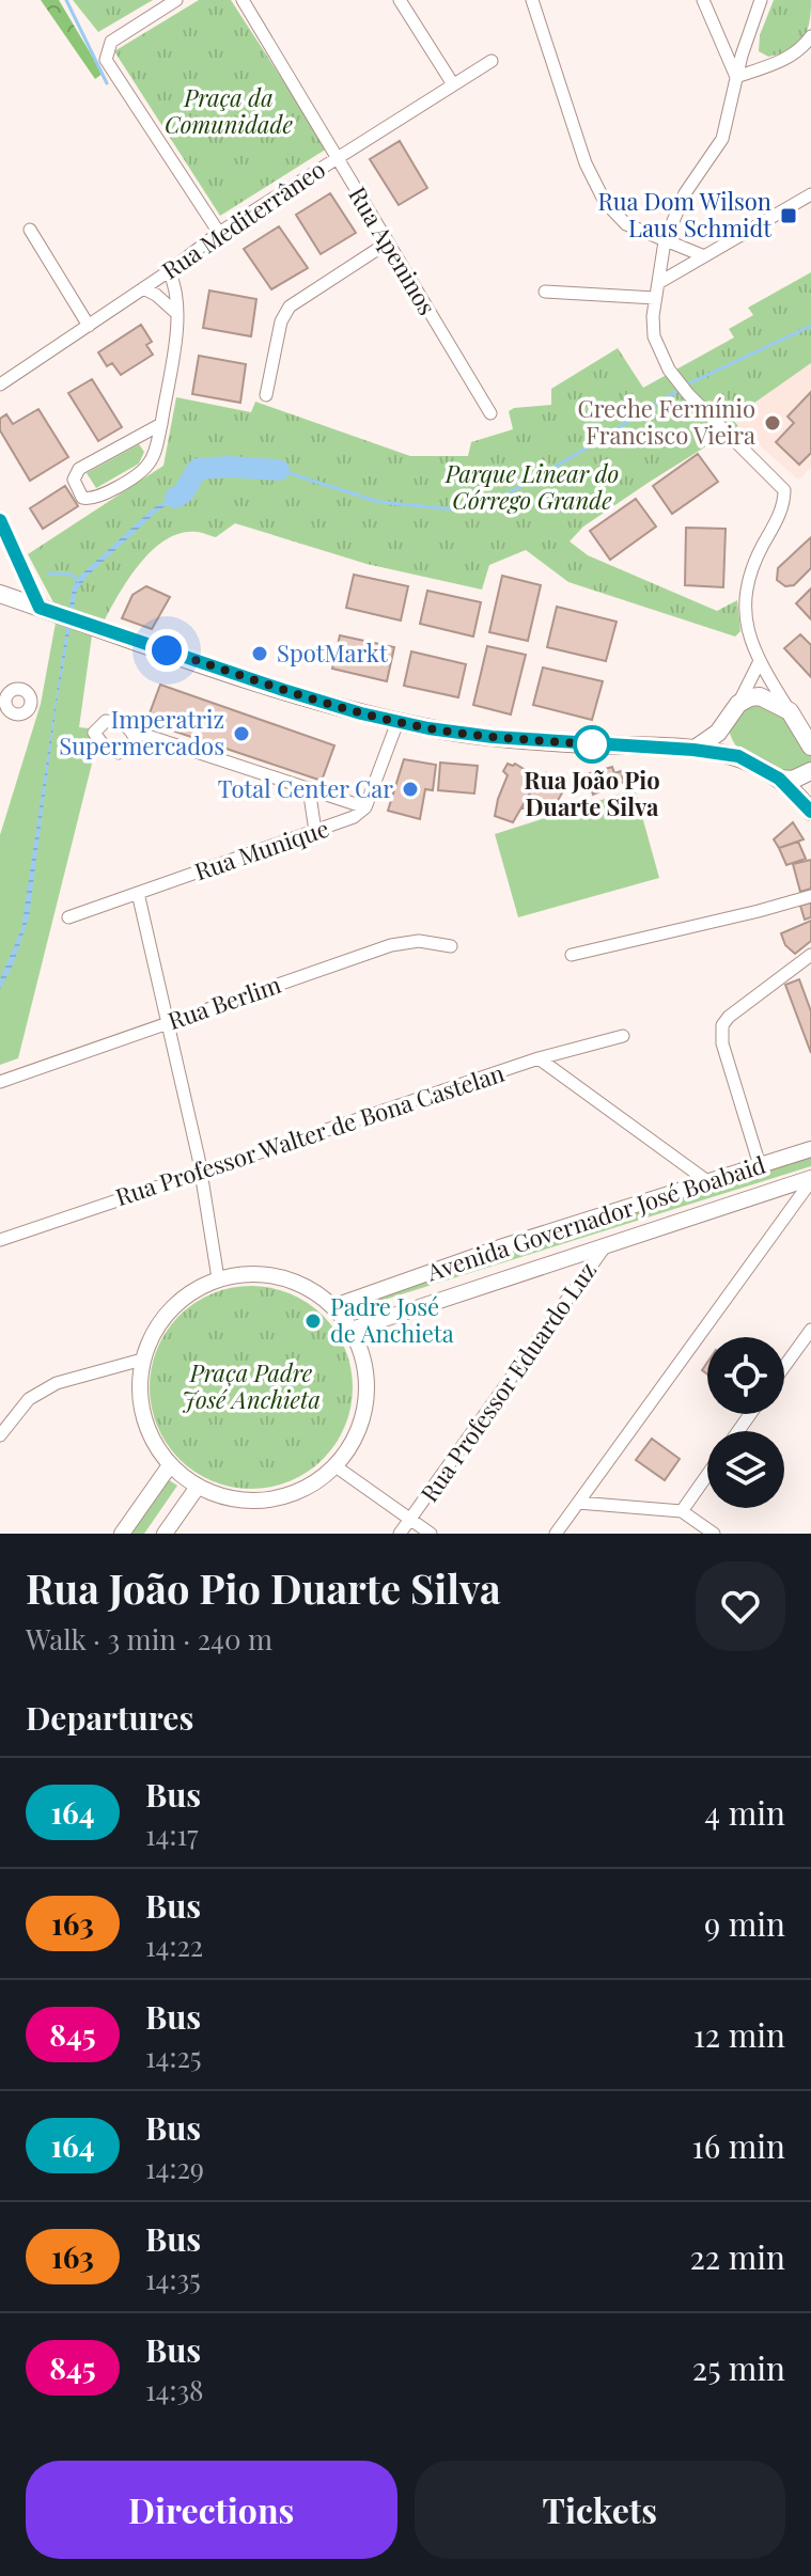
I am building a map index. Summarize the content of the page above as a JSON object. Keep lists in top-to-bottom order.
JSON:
{
  "streets": {
    "street": [
      "Rua Mediterrâneo",
      "Rua Apeninos",
      "Rua Munique",
      "Rua Berlim",
      "Rua Professor Walter de Bona Castelan",
      "Avenida Governador José Boabaid",
      "Rua Professor Eduardo Luz"
    ]
  },
  "crossings": [
    ["Rua Mediterrâneo", "Rua Apeninos"],
    ["Avenida Governador José Boabaid", "Rua Professor Eduardo Luz"]
  ],
  "parks": ["Praça da Comunidade", "Parque Linear do Córrego Grande", "Praça Padre José Anchieta"],
  "places": {
    "transit": ["Rua Dom Wilson Laus Schmidt"],
    "other": [
      "Creche Fermínio Francisco Vieira",
      "SpotMarkt",
      "Imperatriz Supermercados",
      "Rua João Pio Duarte Silva",
      "Total Center Car",
      "Padre José de Anchieta"
    ]
  },
  "lines": ["bus line 164"],
  "page": {
    "heading": [
      ["Rua João Pio Duarte Silva", "Walk · 3 min · 240 m"],
      "Departures"
    ],
    "list": [
      {
        "mark": "164",
        "name": "Bus",
        "note": "14:17",
        "value": "4 min"
      },
      {
        "mark": "163",
        "name": "Bus",
        "note": "14:22",
        "value": "9 min"
      },
      {
        "mark": "845",
        "name": "Bus",
        "note": "14:25",
        "value": "12 min"
      },
      {
        "mark": "164",
        "name": "Bus",
        "note": "14:29",
        "value": "16 min"
      },
      {
        "mark": "163",
        "name": "Bus",
        "note": "14:35",
        "value": "22 min"
      },
      {
        "mark": "845",
        "name": "Bus",
        "note": "14:38",
        "value": "25 min"
      }
    ],
    "buttons": ["Directions", "Tickets"]
  }
}
